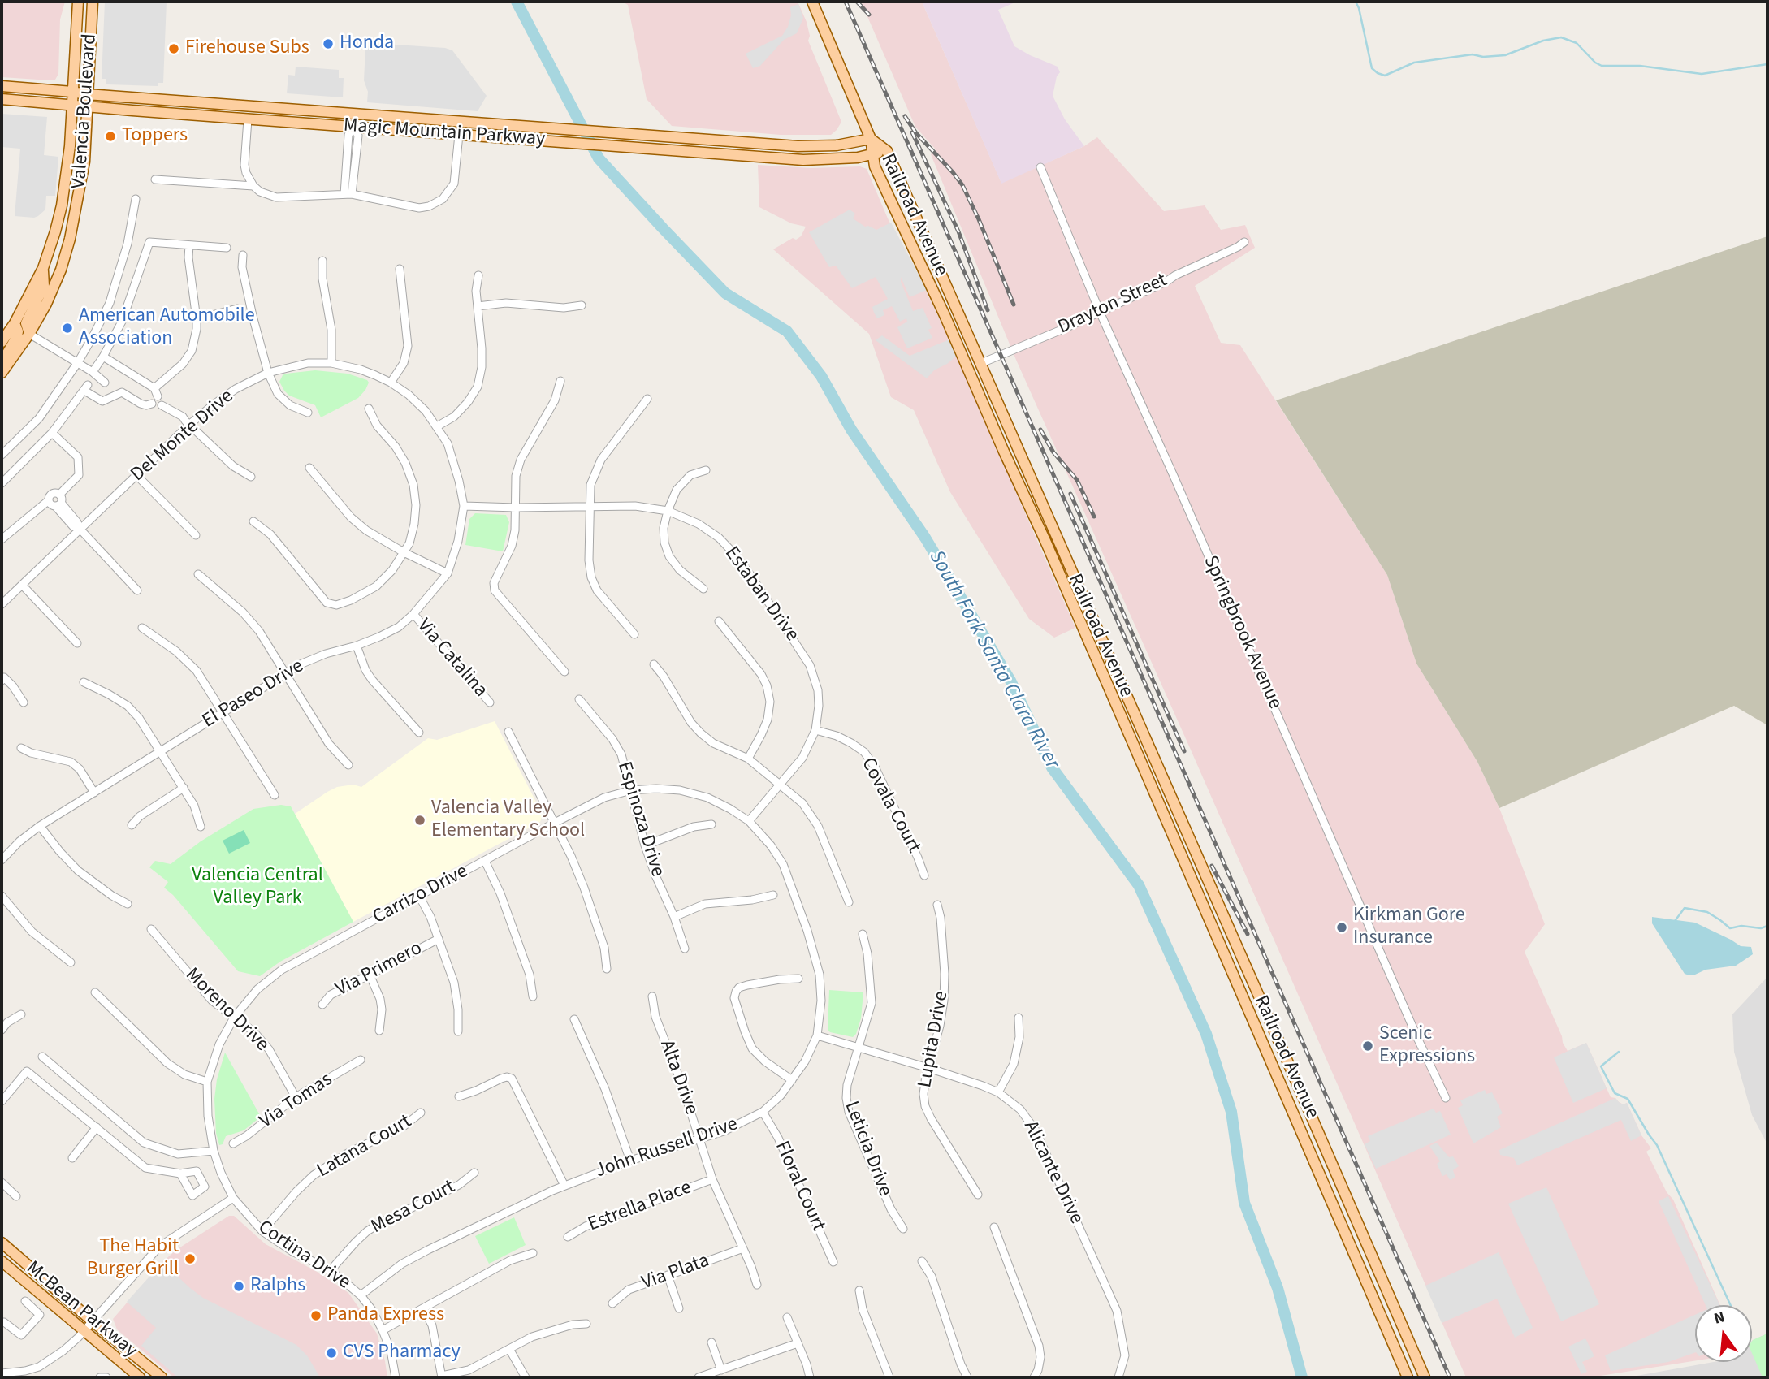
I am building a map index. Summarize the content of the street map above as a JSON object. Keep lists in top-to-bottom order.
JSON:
{
  "streets": {
    "main road": [
      "Valencia Boulevard",
      "Magic Mountain Parkway",
      "Railroad Avenue",
      "McBean Parkway"
    ],
    "street": [
      "Drayton Street",
      "Del Monte Drive",
      "Estaban Drive",
      "Springbrook Avenue",
      "Via Catalina",
      "El Paseo Drive",
      "Covala Court",
      "Espinoza Drive",
      "Carrizo Drive",
      "Via Primero",
      "Moreno Drive",
      "Lupita Drive",
      "Alta Drive",
      "Via Tomas",
      "Latana Court",
      "John Russell Drive",
      "Leticia Drive",
      "Alicante Drive",
      "Floral Court",
      "Estrella Place",
      "Mesa Court",
      "Cortina Drive",
      "Via Plata"
    ]
  },
  "crossings": [
    ["Valencia Boulevard", "Magic Mountain Parkway"],
    ["Magic Mountain Parkway", "Railroad Avenue"],
    ["Railroad Avenue", "Drayton Street"],
    ["Drayton Street", "Springbrook Avenue"],
    ["Del Monte Drive", "Estaban Drive"],
    ["Del Monte Drive", "El Paseo Drive"],
    ["Estaban Drive", "El Paseo Drive"],
    ["Estaban Drive", "Covala Court"],
    ["Estaban Drive", "Carrizo Drive"],
    ["Via Catalina", "El Paseo Drive"],
    ["Espinoza Drive", "Carrizo Drive"],
    ["Carrizo Drive", "Moreno Drive"],
    ["Carrizo Drive", "John Russell Drive"],
    ["Carrizo Drive", "Cortina Drive"],
    ["Moreno Drive", "Via Tomas"],
    ["Lupita Drive", "Alicante Drive"],
    ["Alta Drive", "John Russell Drive"],
    ["Alta Drive", "Estrella Place"],
    ["Alta Drive", "Via Plata"],
    ["Latana Court", "Cortina Drive"],
    ["John Russell Drive", "Alicante Drive"],
    ["John Russell Drive", "Floral Court"],
    ["John Russell Drive", "Cortina Drive"],
    ["Leticia Drive", "Alicante Drive"],
    ["Mesa Court", "Cortina Drive"]
  ],
  "water": ["South Fork Santa Clara River"],
  "parks": ["Valencia Central Valley Park"],
  "places": [
    "Honda",
    "Firehouse Subs",
    "Toppers",
    "American Automobile Association",
    "Valencia Valley Elementary School",
    "Kirkman Gore Insurance",
    "Scenic Expressions",
    "The Habit Burger Grill",
    "Ralphs",
    "Panda Express",
    "CVS Pharmacy"
  ],
  "north": "top"
}
